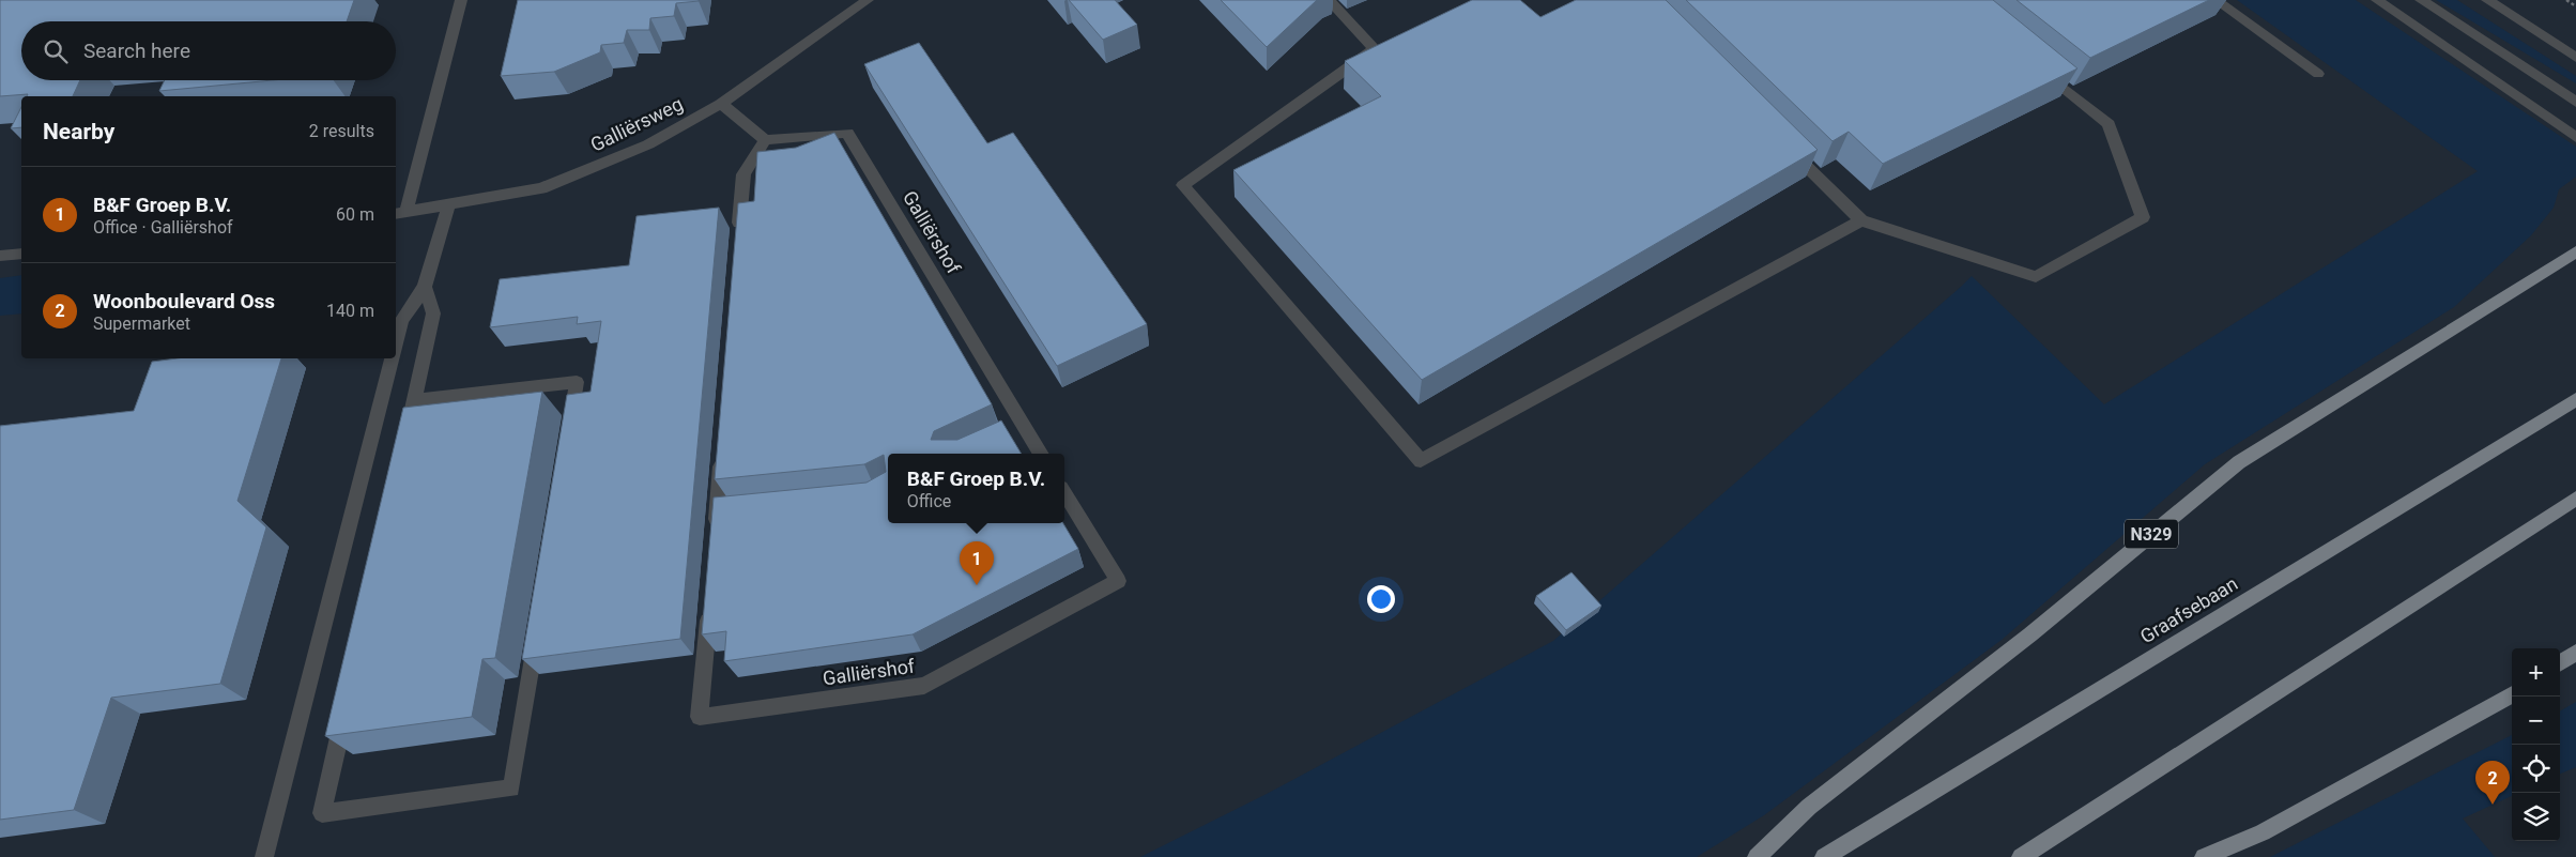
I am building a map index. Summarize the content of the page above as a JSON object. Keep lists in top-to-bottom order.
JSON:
{
  "streets": {
    "main road": ["N329", "Graafsebaan"],
    "street": ["Galliërsweg", "Galliërshof"]
  },
  "page": {
    "search": "Search here",
    "heading": ["Nearby", "2 results"],
    "list": [
      {
        "mark": "1",
        "name": "B&F Groep B.V.",
        "note": "Office · Galliërshof",
        "value": "60 m"
      },
      {
        "mark": "2",
        "name": "Woonboulevard Oss",
        "note": "Supermarket",
        "value": "140 m"
      }
    ],
    "popup": ["B&F Groep B.V.", "Office"],
    "pins": ["1", "2"],
    "map_buttons": ["+", "−"]
  }
}
